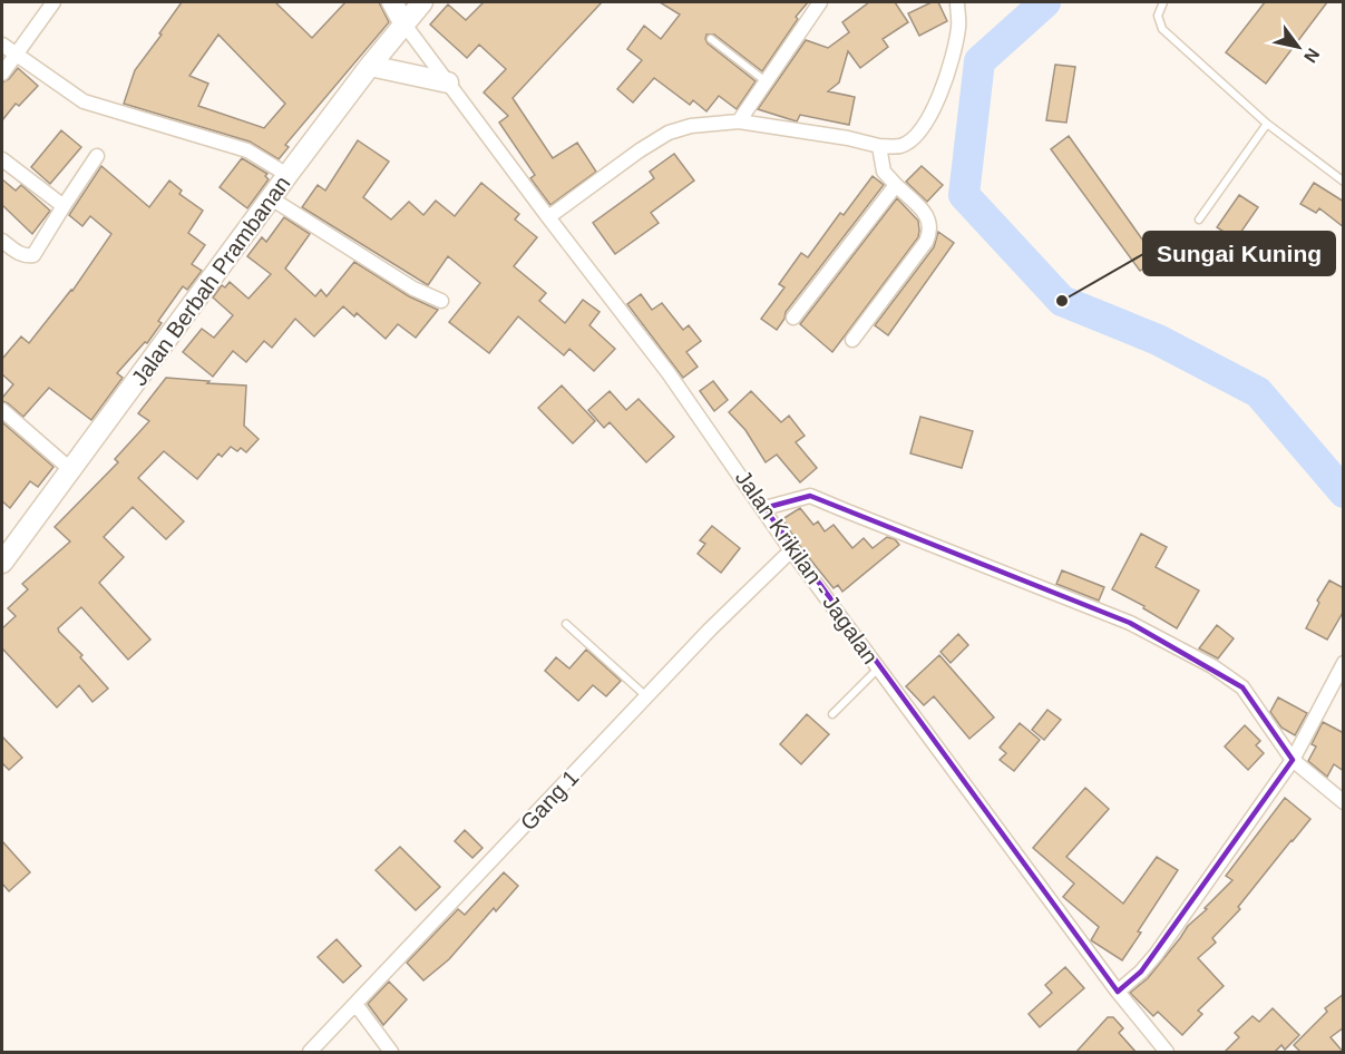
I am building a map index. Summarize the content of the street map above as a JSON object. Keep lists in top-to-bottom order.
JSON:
{
  "streets": {
    "main road": ["Jalan Berbah Prambanan"],
    "street": ["Jalan Krikilan - Jagalan", "Gang 1"]
  },
  "crossings": [
    ["Jalan Berbah Prambanan", "Jalan Krikilan - Jagalan"],
    ["Jalan Krikilan - Jagalan", "Gang 1"]
  ],
  "places": ["Sungai Kuning"],
  "north": "bottom right"
}
